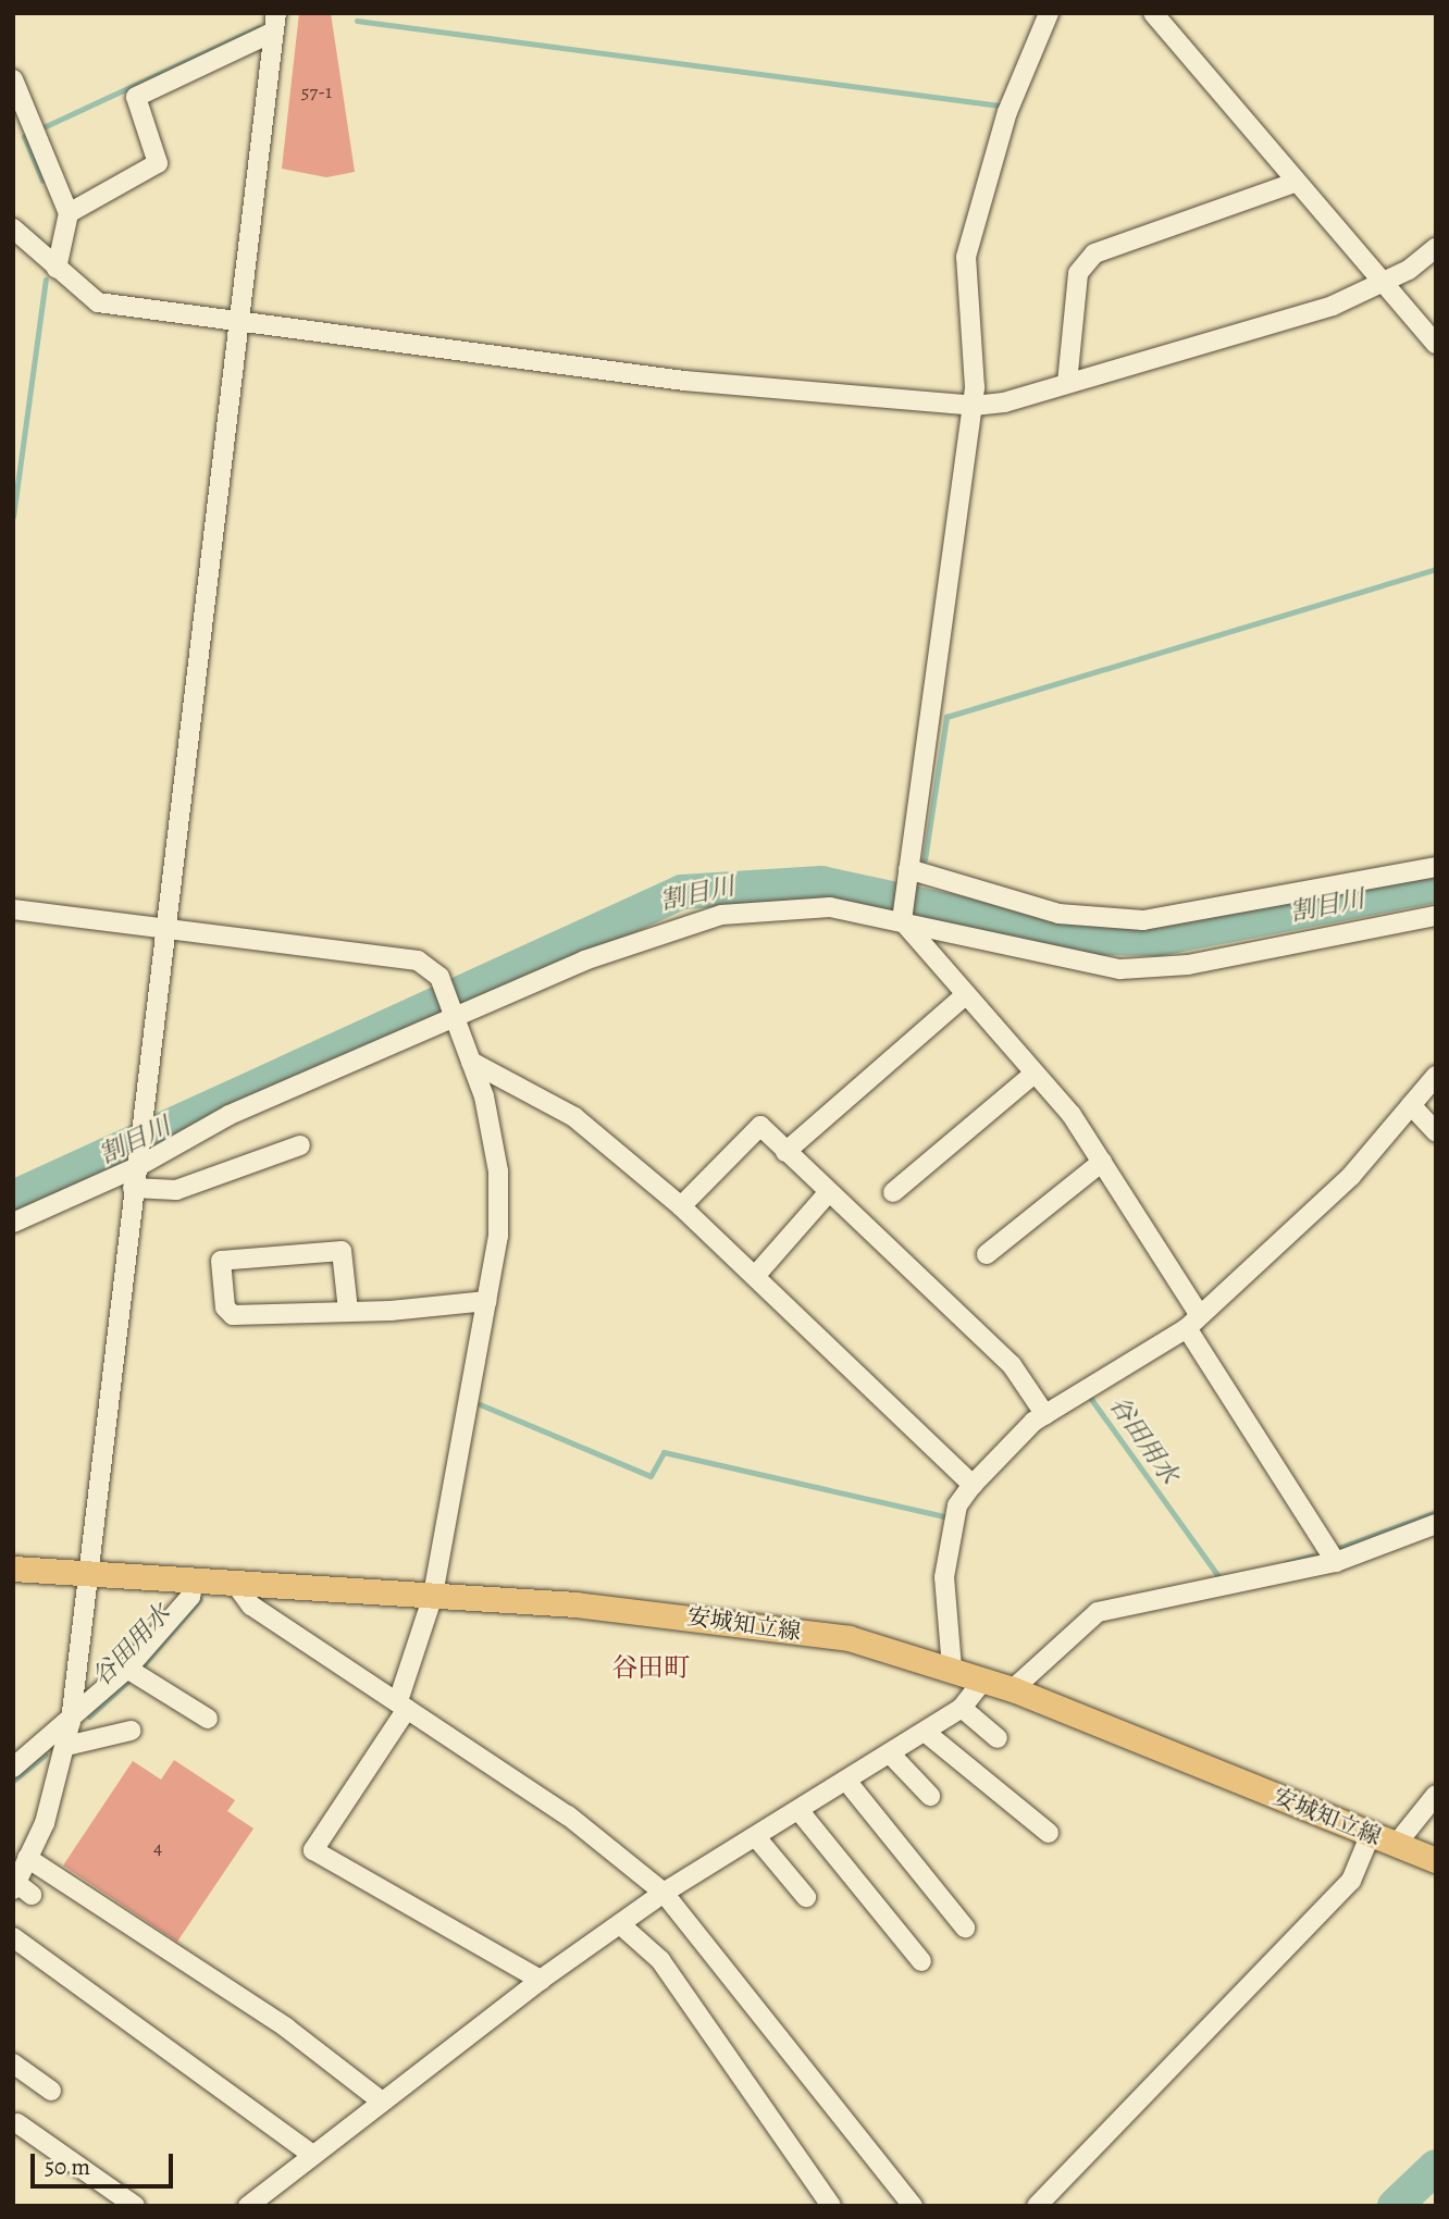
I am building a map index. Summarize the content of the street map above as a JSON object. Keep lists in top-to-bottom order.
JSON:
{
  "streets": {
    "main road": ["安城知立線"]
  },
  "districts": ["谷田町"],
  "water": ["割目川", "谷田用水"],
  "house_numbers": ["57-1", "4"],
  "scale_bar": "50 m"
}
